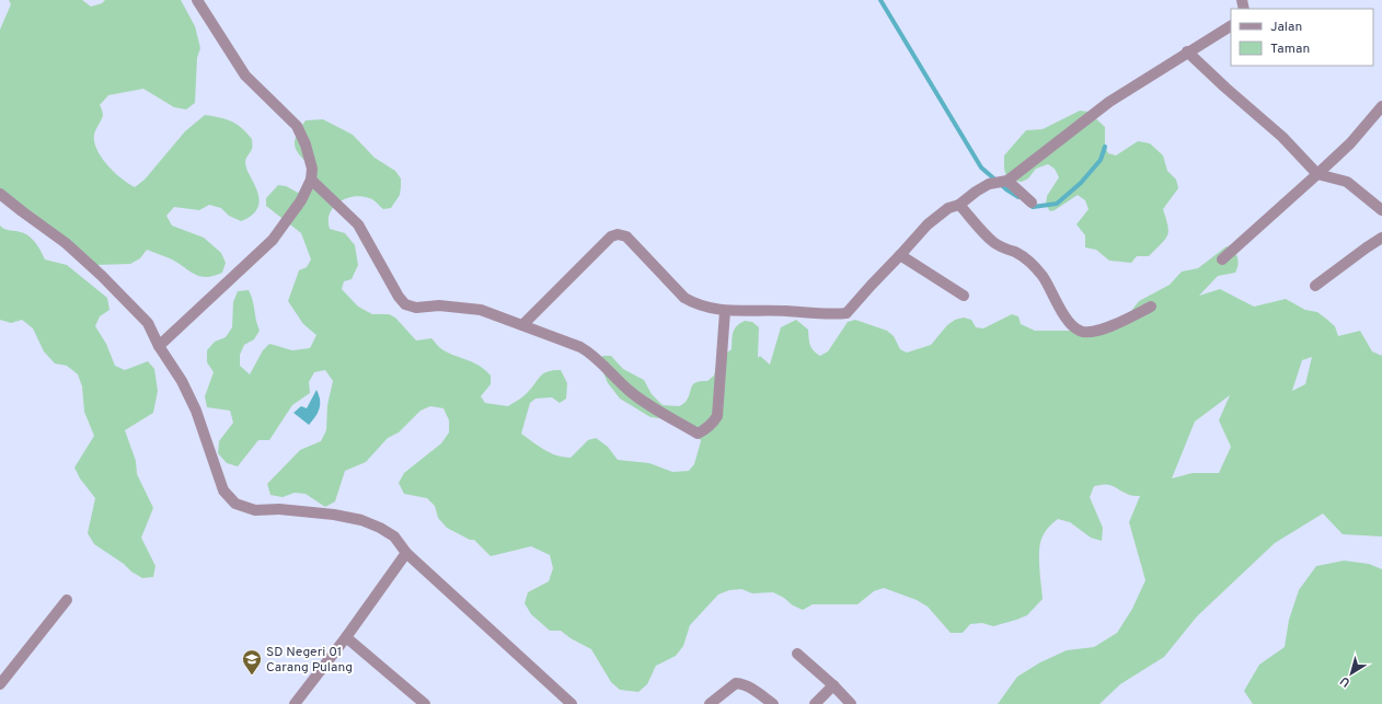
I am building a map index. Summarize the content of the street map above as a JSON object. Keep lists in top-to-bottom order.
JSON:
{
  "places": {
    "school or university": ["SD Negeri 01 Carang Pulang"]
  },
  "legend": ["Jalan", "Taman"],
  "north": "bottom left"
}
